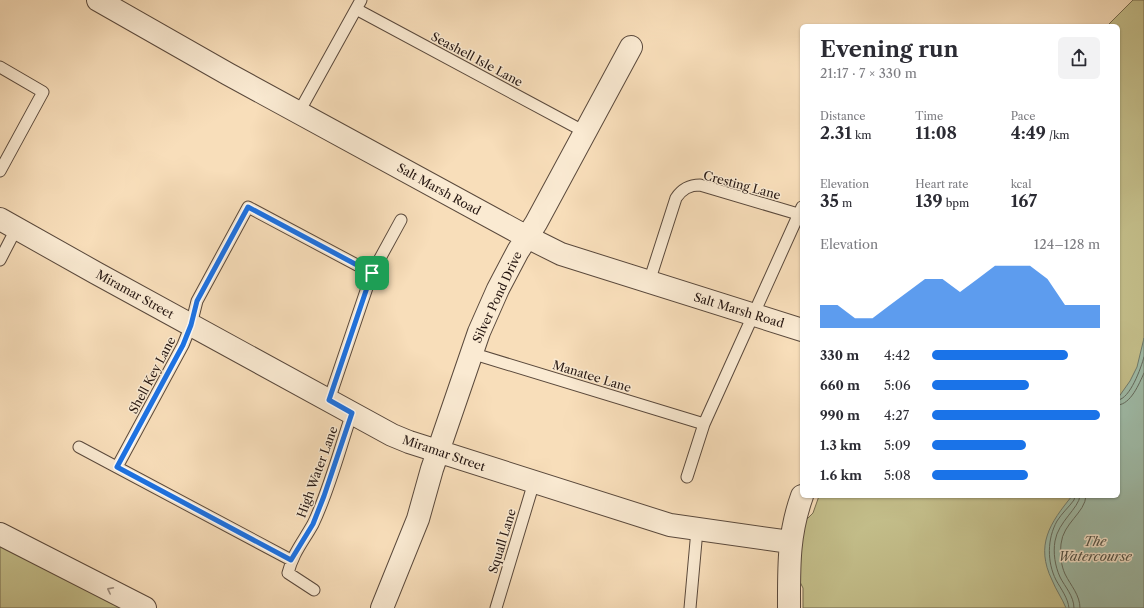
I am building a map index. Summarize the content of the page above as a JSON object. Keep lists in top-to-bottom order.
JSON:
{
  "streets": {
    "street": ["Salt Marsh Road", "Miramar Street", "Silver Pond Drive"],
    "lane": [
      "Seashell Isle Lane",
      "Cresting Lane",
      "Shell Key Lane",
      "Manatee Lane",
      "High Water Lane",
      "Squall Lane"
    ]
  },
  "crossings": [
    ["Seashell Isle Lane", "Salt Marsh Road"],
    ["Seashell Isle Lane", "Silver Pond Drive"],
    ["Cresting Lane", "Salt Marsh Road"],
    ["Salt Marsh Road", "Silver Pond Drive"],
    ["Miramar Street", "Silver Pond Drive"],
    ["Miramar Street", "Shell Key Lane"],
    ["Miramar Street", "High Water Lane"],
    ["Miramar Street", "Squall Lane"],
    ["Silver Pond Drive", "Manatee Lane"]
  ],
  "water": ["The Watercourse"],
  "page": {
    "heading": ["Evening run", "21:17 · 7 × 330 m"],
    "stats": [
      ["Distance", "2.31 km"],
      ["Time", "11:08"],
      ["Pace", "4:49 /km"],
      ["Elevation", "35 m"],
      ["Heart rate", "139 bpm"],
      ["kcal", "167"]
    ],
    "chart": ["Elevation", "124–128 m"],
    "list": [
      {
        "name": "330 m",
        "note": "4:42"
      },
      {
        "name": "660 m",
        "note": "5:06"
      },
      {
        "name": "990 m",
        "note": "4:27"
      },
      {
        "name": "1.3 km",
        "note": "5:09"
      },
      {
        "name": "1.6 km",
        "note": "5:08"
      }
    ]
  }
}
